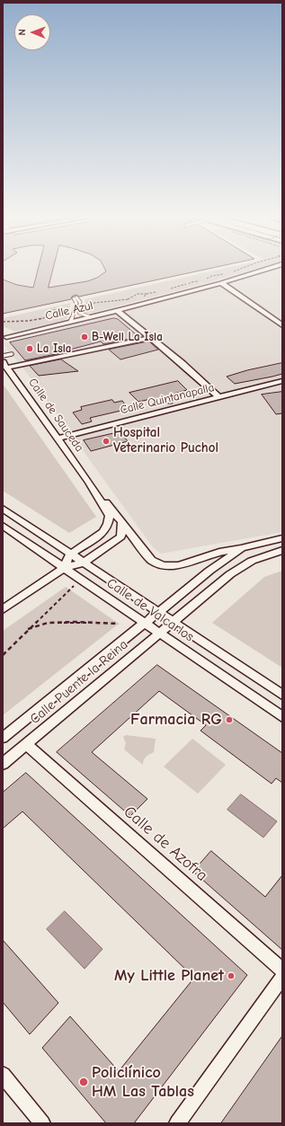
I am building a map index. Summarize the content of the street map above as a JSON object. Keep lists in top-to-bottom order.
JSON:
{
  "streets": {
    "street": [
      "Calle Azul",
      "Calle Quintanapalla",
      "Calle de Sauceda",
      "Calle de Valcarlos",
      "Calle Puente la Reina",
      "Calle de Azofra"
    ]
  },
  "crossings": [
    ["Calle Quintanapalla", "Calle de Sauceda"],
    ["Calle de Sauceda", "Calle de Valcarlos"],
    ["Calle de Sauceda", "Calle Puente la Reina"],
    ["Calle de Valcarlos", "Calle Puente la Reina"],
    ["Calle Puente la Reina", "Calle de Azofra"]
  ],
  "places": [
    "B-Well La Isla",
    "La Isla",
    "Hospital Veterinario Puchol",
    "Farmacia RG",
    "My Little Planet",
    "Policlínico HM Las Tablas"
  ],
  "north": "left"
}
